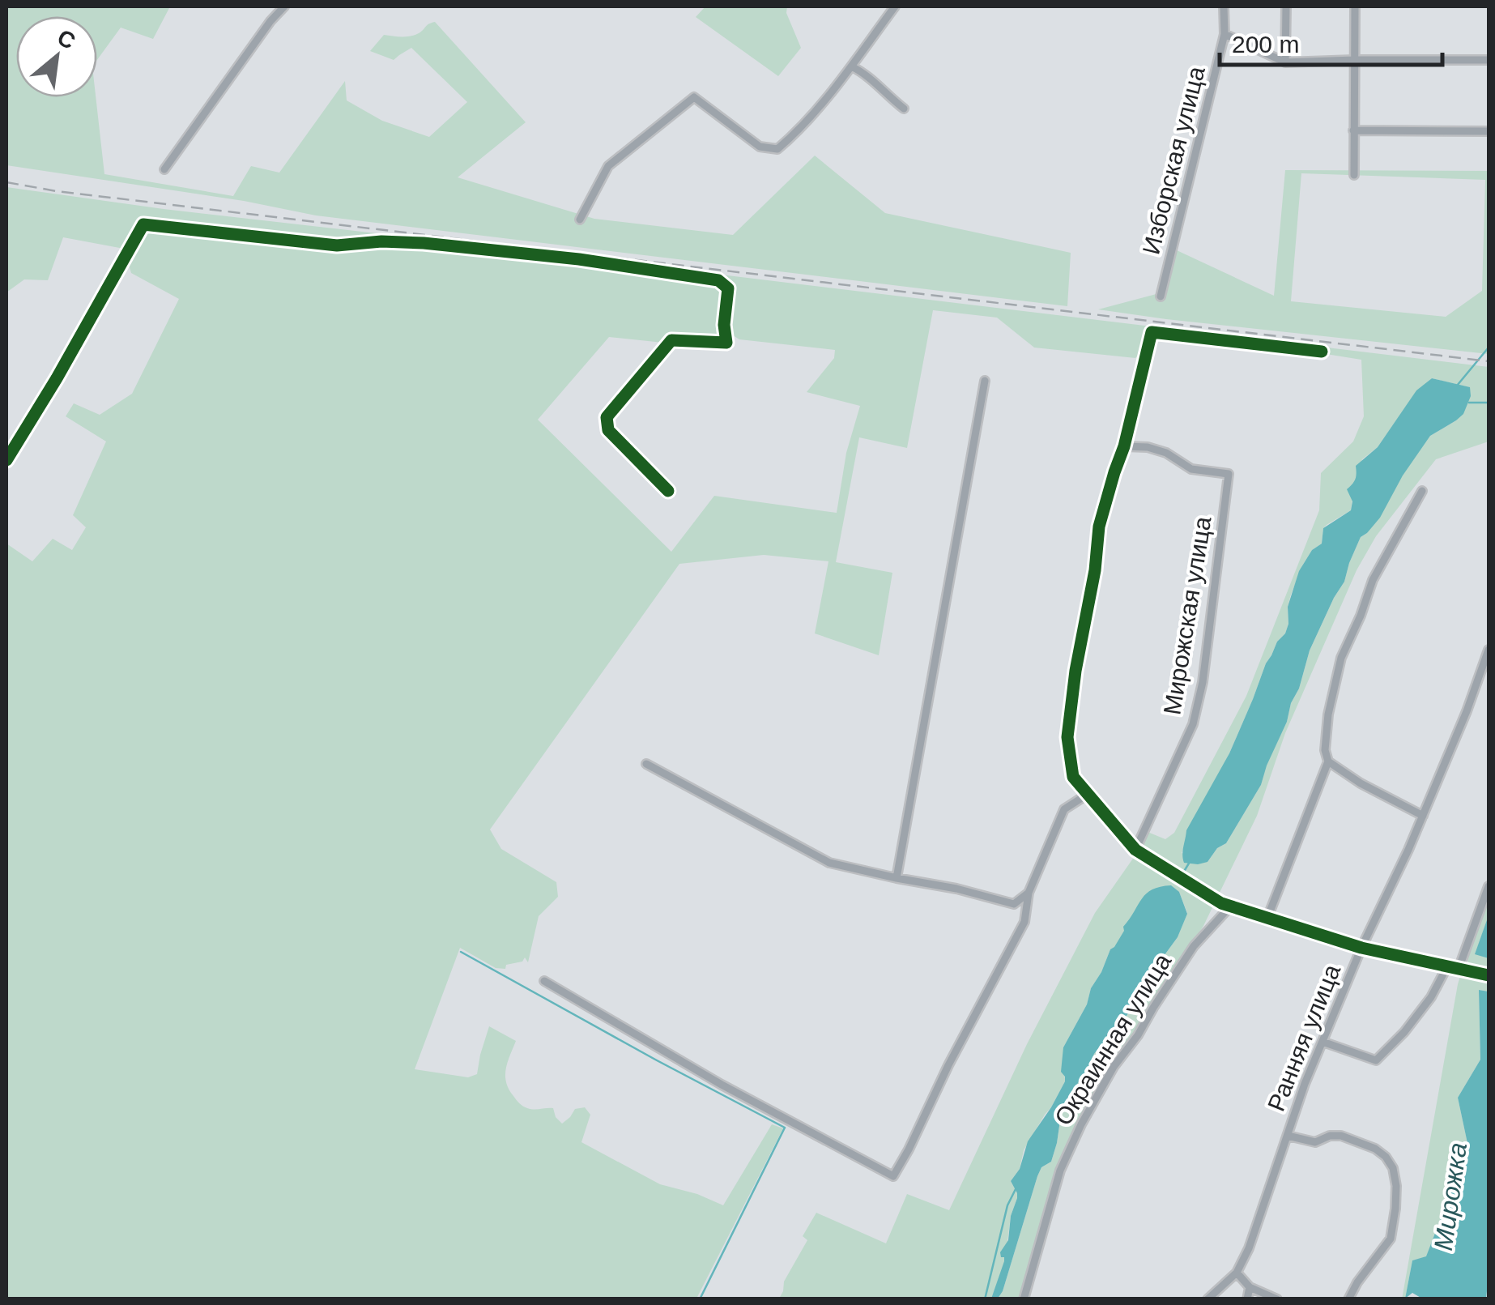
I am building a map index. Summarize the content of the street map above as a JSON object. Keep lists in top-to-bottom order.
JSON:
{
  "streets": {
    "street": [
      "Изборская улица",
      "Мирожская улица",
      "Ранняя улица",
      "Окраинная улица"
    ]
  },
  "water": ["Мирожка"],
  "scale_bar": "200 m",
  "north": "top right"
}
